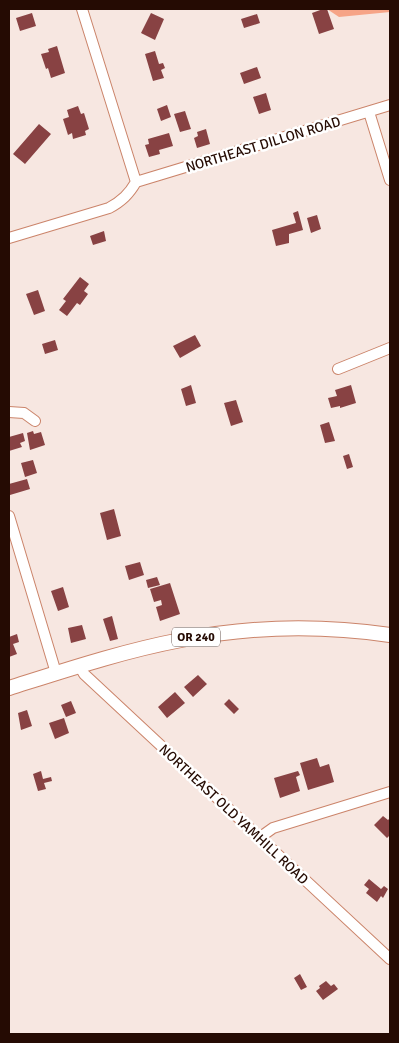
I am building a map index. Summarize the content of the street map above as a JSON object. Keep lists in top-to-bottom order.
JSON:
{
  "streets": {
    "main road": ["OR 240"],
    "street": ["NORTHEAST DILLON ROAD", "NORTHEAST OLD YAMHILL ROAD"]
  },
  "crossings": [
    ["OR 240", "NORTHEAST OLD YAMHILL ROAD"]
  ]
}
